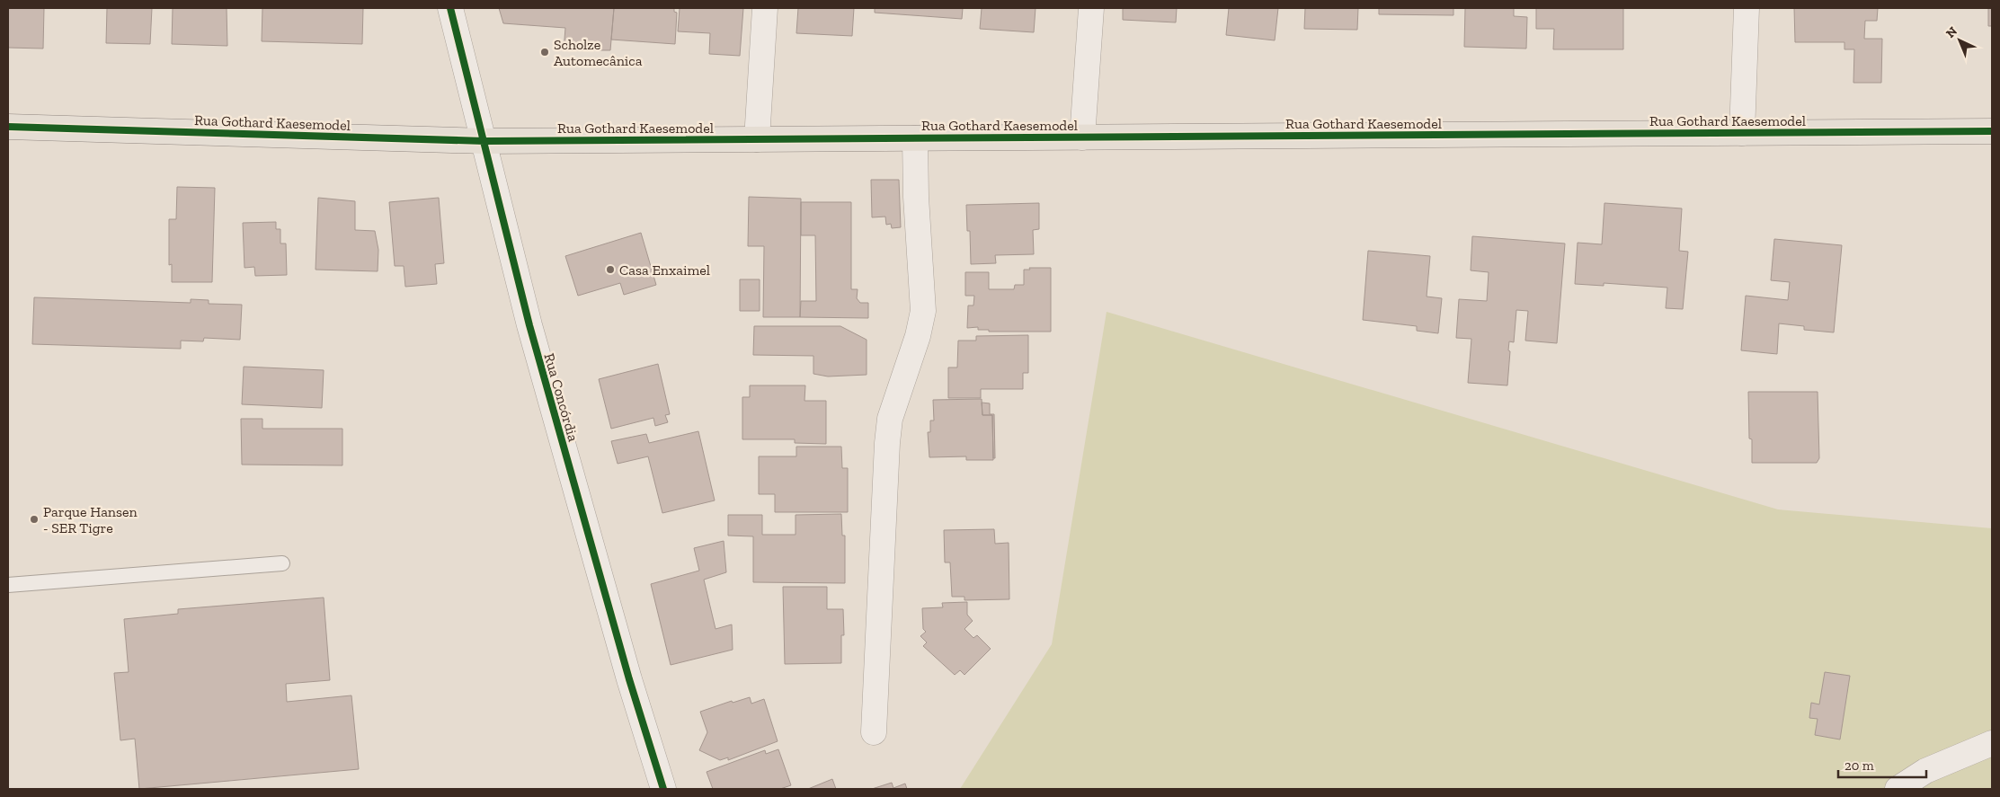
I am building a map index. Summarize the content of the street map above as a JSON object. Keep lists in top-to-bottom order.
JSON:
{
  "streets": {
    "main road": ["Rua Gothard Kaesemodel"],
    "street": ["Rua Concórdia"]
  },
  "crossings": [
    ["Rua Gothard Kaesemodel", "Rua Concórdia"]
  ],
  "places": ["Scholze Automecânica", "Casa Enxaimel", "Parque Hansen - SER Tigre"],
  "scale_bar": "20 m",
  "north": "top left"
}
